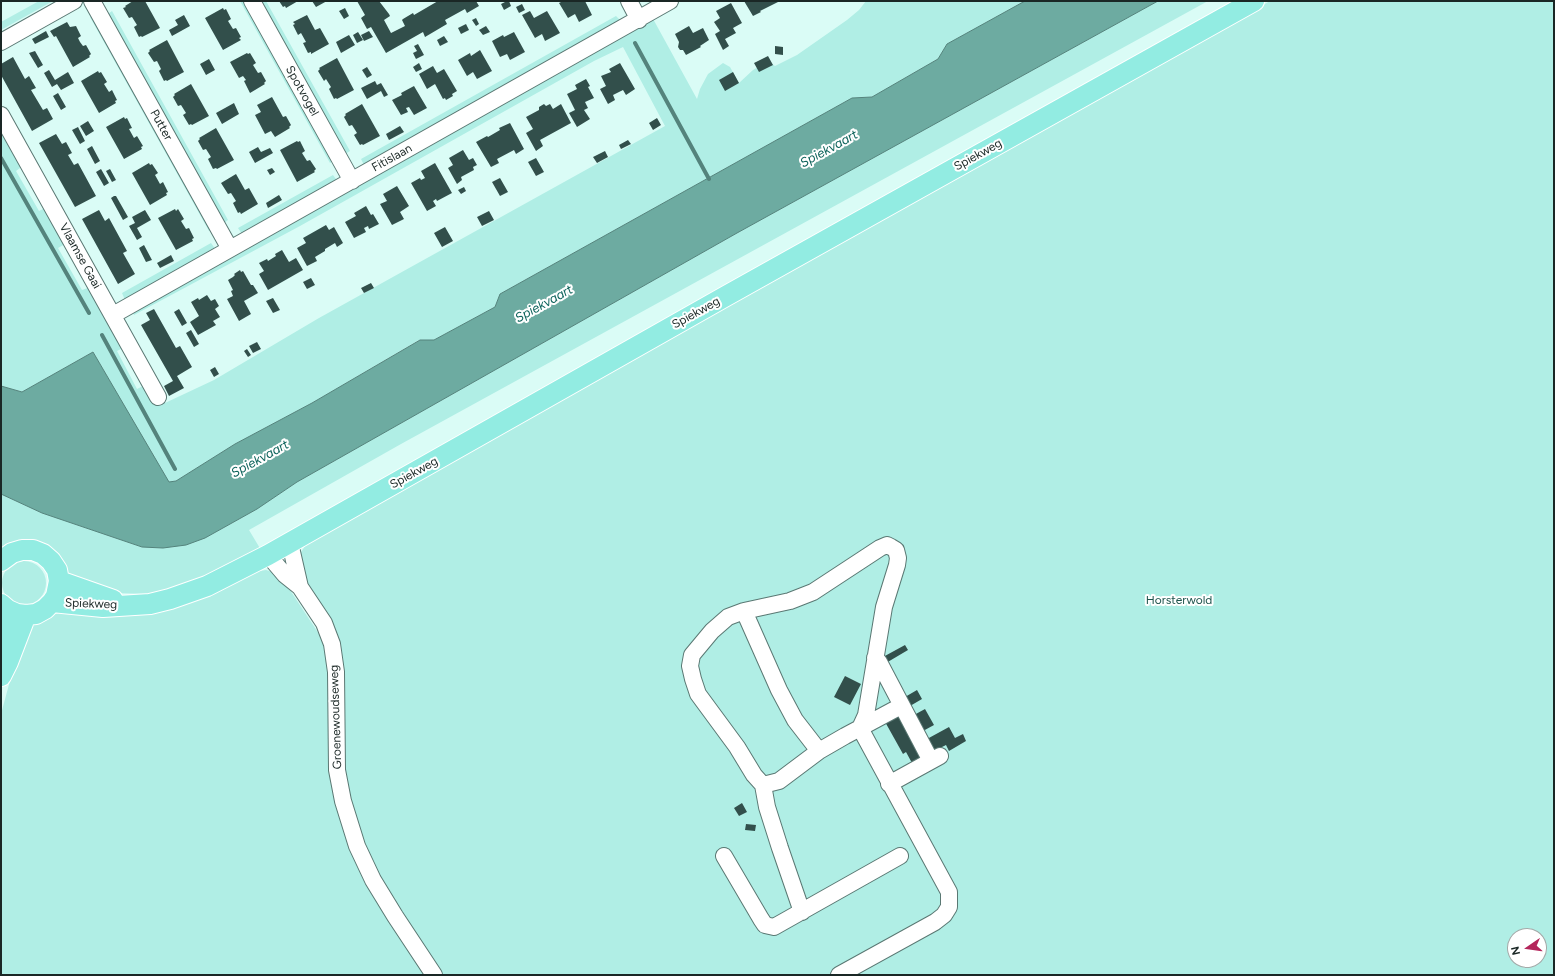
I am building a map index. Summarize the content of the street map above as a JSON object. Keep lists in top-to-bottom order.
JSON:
{
  "streets": {
    "main road": ["Spiekweg"],
    "street": [
      "Spotvogel",
      "Putter",
      "Fitislaan",
      "Vlaamse Gaai",
      "Groenewoudseweg"
    ]
  },
  "crossings": [
    ["Spotvogel", "Fitislaan"],
    ["Putter", "Fitislaan"],
    ["Spiekweg", "Groenewoudseweg"],
    ["Fitislaan", "Vlaamse Gaai"]
  ],
  "water": ["Spiekvaart"],
  "parks": ["Horsterwold"],
  "north": "left"
}
